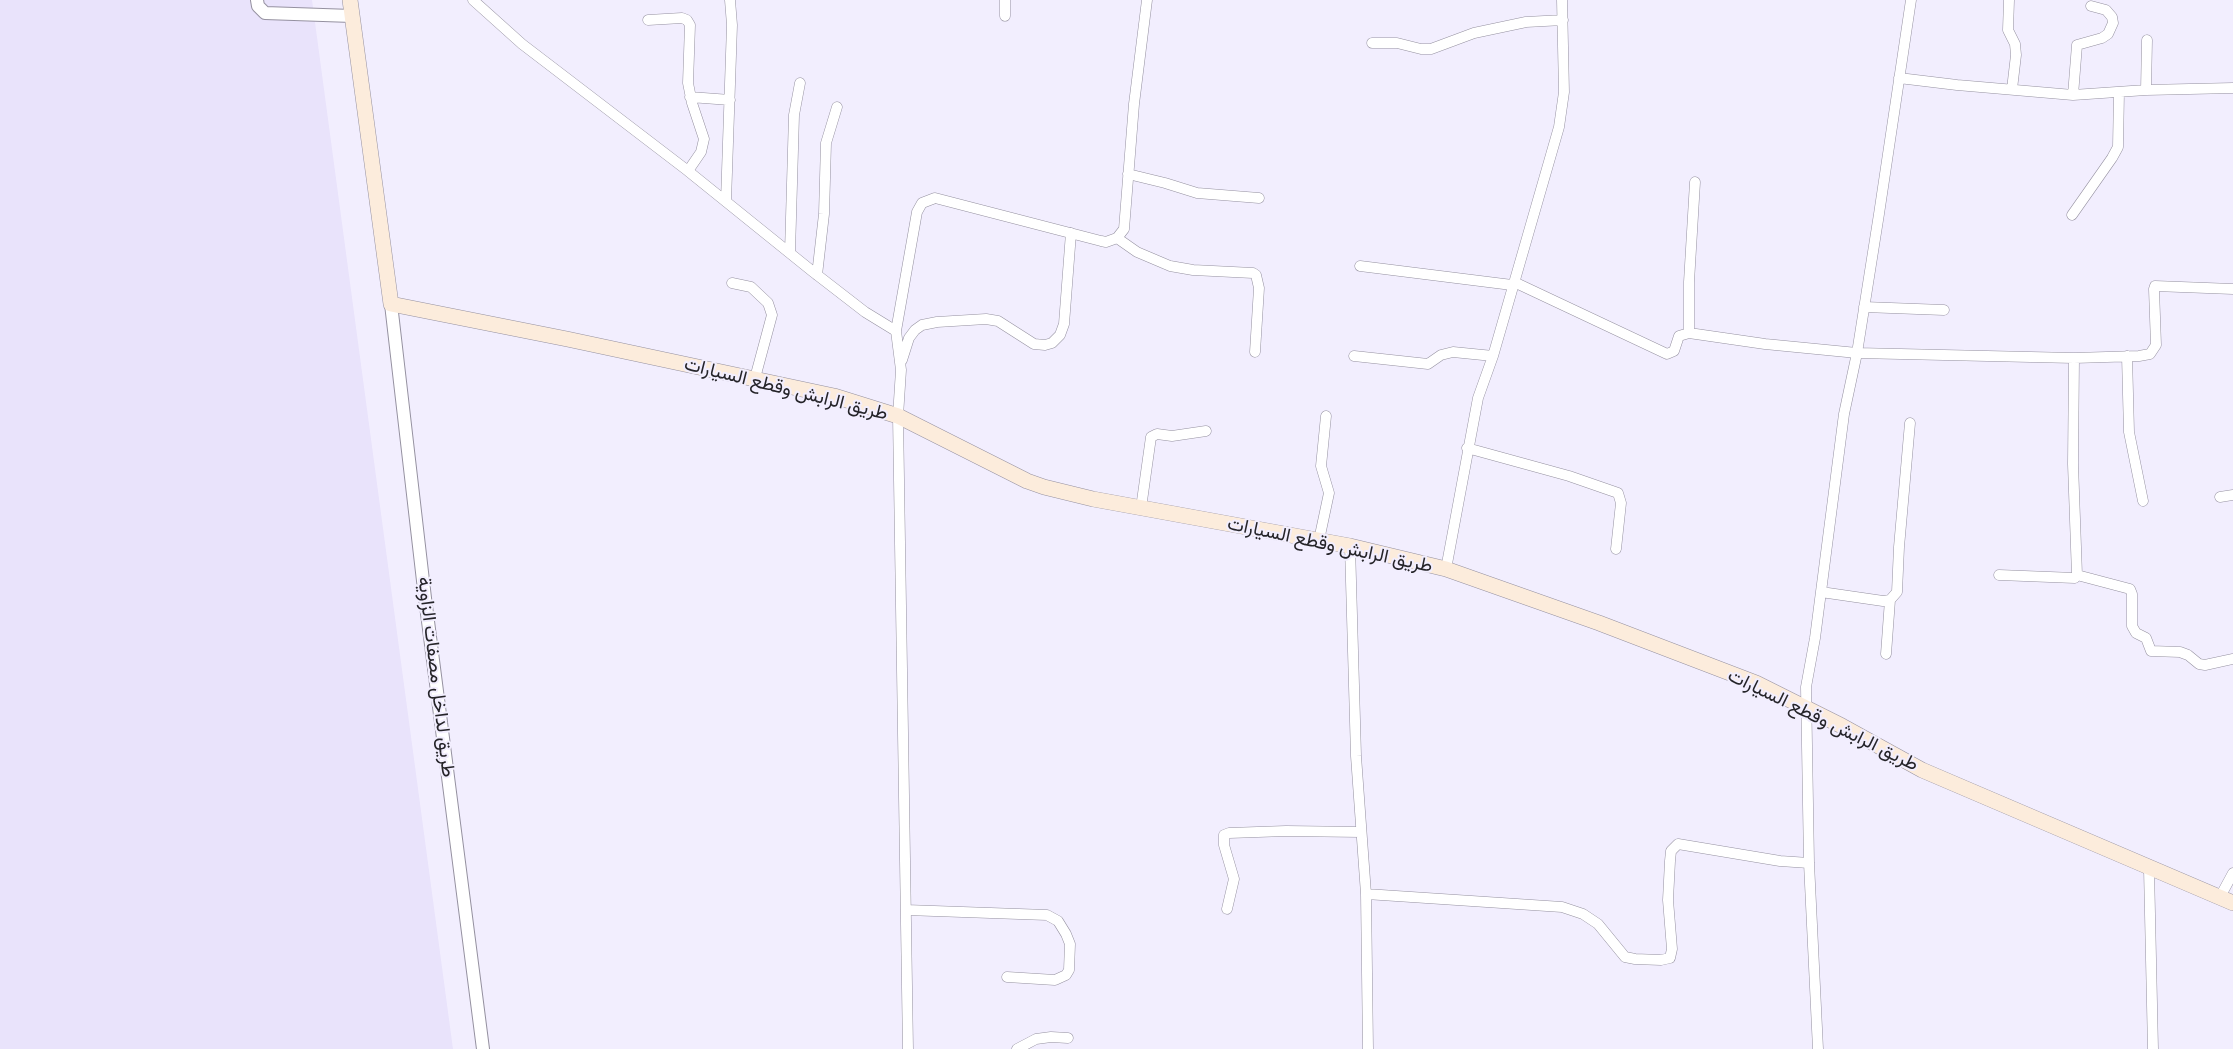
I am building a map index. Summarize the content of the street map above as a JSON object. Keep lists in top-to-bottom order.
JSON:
{
  "streets": {
    "main road": ["طريق الرابش وقطع السيارات"],
    "street": ["طريق لداخل مصفات الزاوية"]
  },
  "crossings": [
    ["طريق الرابش وقطع السيارات", "طريق لداخل مصفات الزاوية"]
  ]
}
